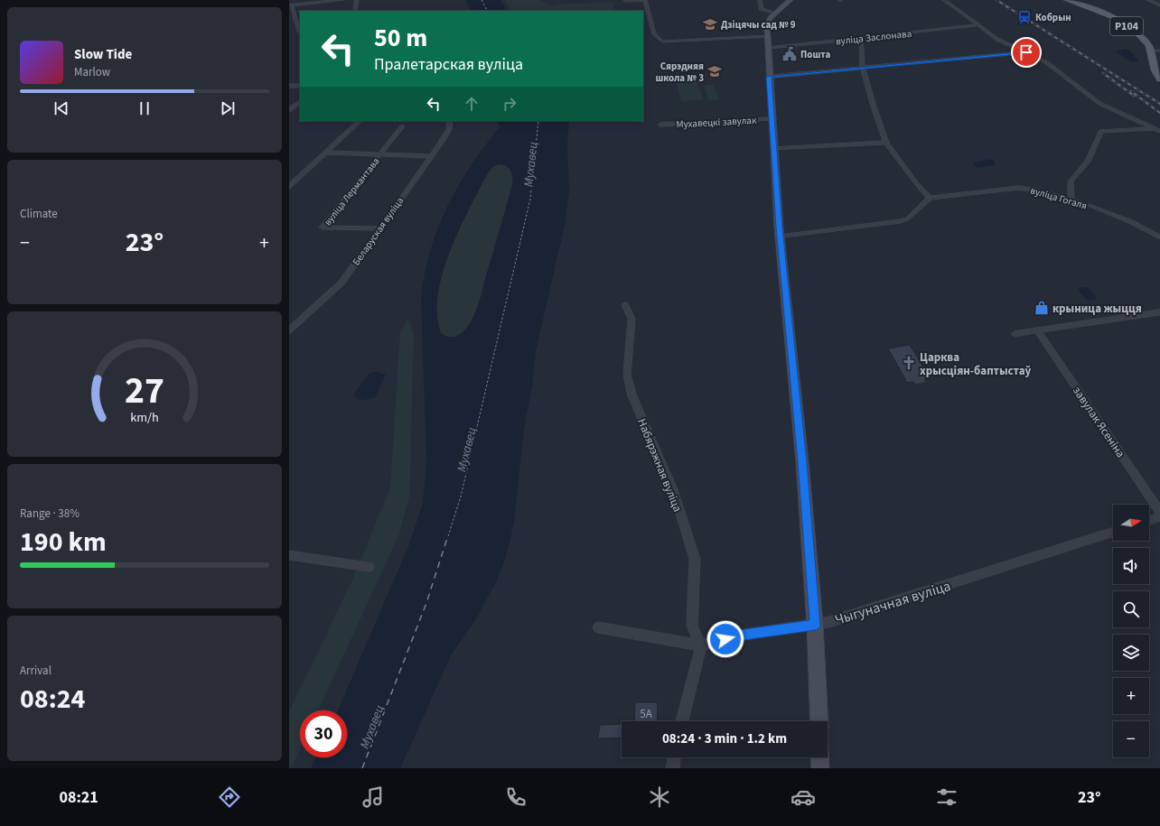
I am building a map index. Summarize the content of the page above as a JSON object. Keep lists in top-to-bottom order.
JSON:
{
  "streets": {
    "main road": ["Р104"],
    "street": [
      "вуліца Заслонава",
      "Мухавецкі завулак",
      "вуліца Лермантава",
      "вуліца Гогаля",
      "Беларуская вуліца",
      "завулак Ясеніна",
      "Набярэжная вуліца",
      "Чыгуначная вуліца"
    ]
  },
  "crossings": [
    ["вуліца Лермантава", "Беларуская вуліца"],
    ["Набярэжная вуліца", "Чыгуначная вуліца"]
  ],
  "water": ["Мухавец"],
  "places": {
    "station": ["Кобрын"],
    "school or university": ["Дзіцячы сад № 9", "Сярэдняя школа № 3"],
    "public building": ["Пошта"],
    "shop": ["крыница жыцця"],
    "church": ["Царква хрысціян-баптыстаў"]
  },
  "house_numbers": ["5А"],
  "north": "right",
  "page": {
    "turn": ["50 m", "Пралетарская вуліца"],
    "song": ["Slow Tide", "Marlow"],
    "tile": [
      "Climate",
      ["Range · 38%", "190 km"],
      ["Arrival", "08:24"]
    ],
    "heat": ["−", "23°", "+"],
    "map_buttons": ["+", "−"],
    "limit": "30",
    "trip": "08:24 · 3 min · 1.2 km",
    "tabs": ["08:21", "23°"],
    "gauge": ["27", "km/h"]
  }
}
